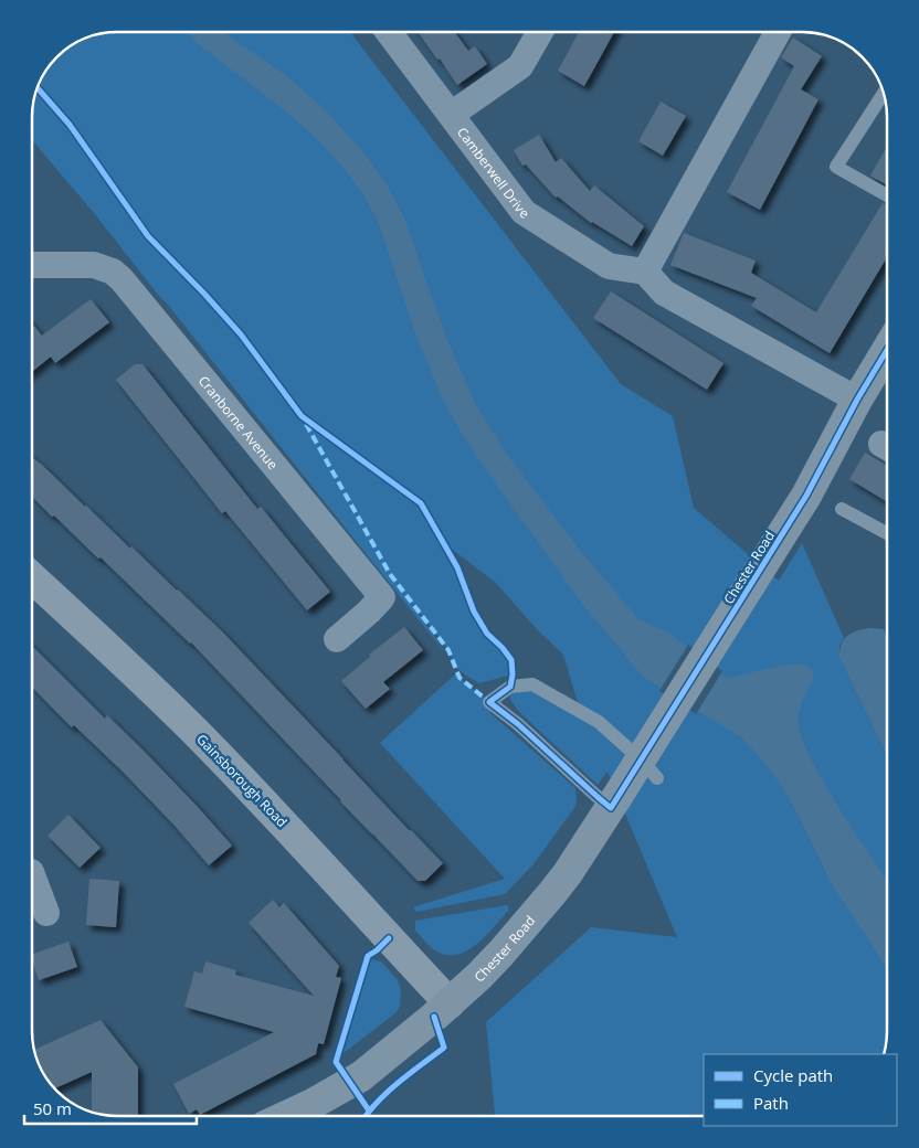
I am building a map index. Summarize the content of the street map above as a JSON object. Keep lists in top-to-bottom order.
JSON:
{
  "streets": {
    "highway": ["Chester Road"],
    "street": ["Camberwell Drive", "Cranborne Avenue", "Gainsborough Road"]
  },
  "crossings": [
    ["Chester Road", "Gainsborough Road"]
  ],
  "legend": ["Cycle path", "Path"],
  "scale_bar": "50 m"
}
